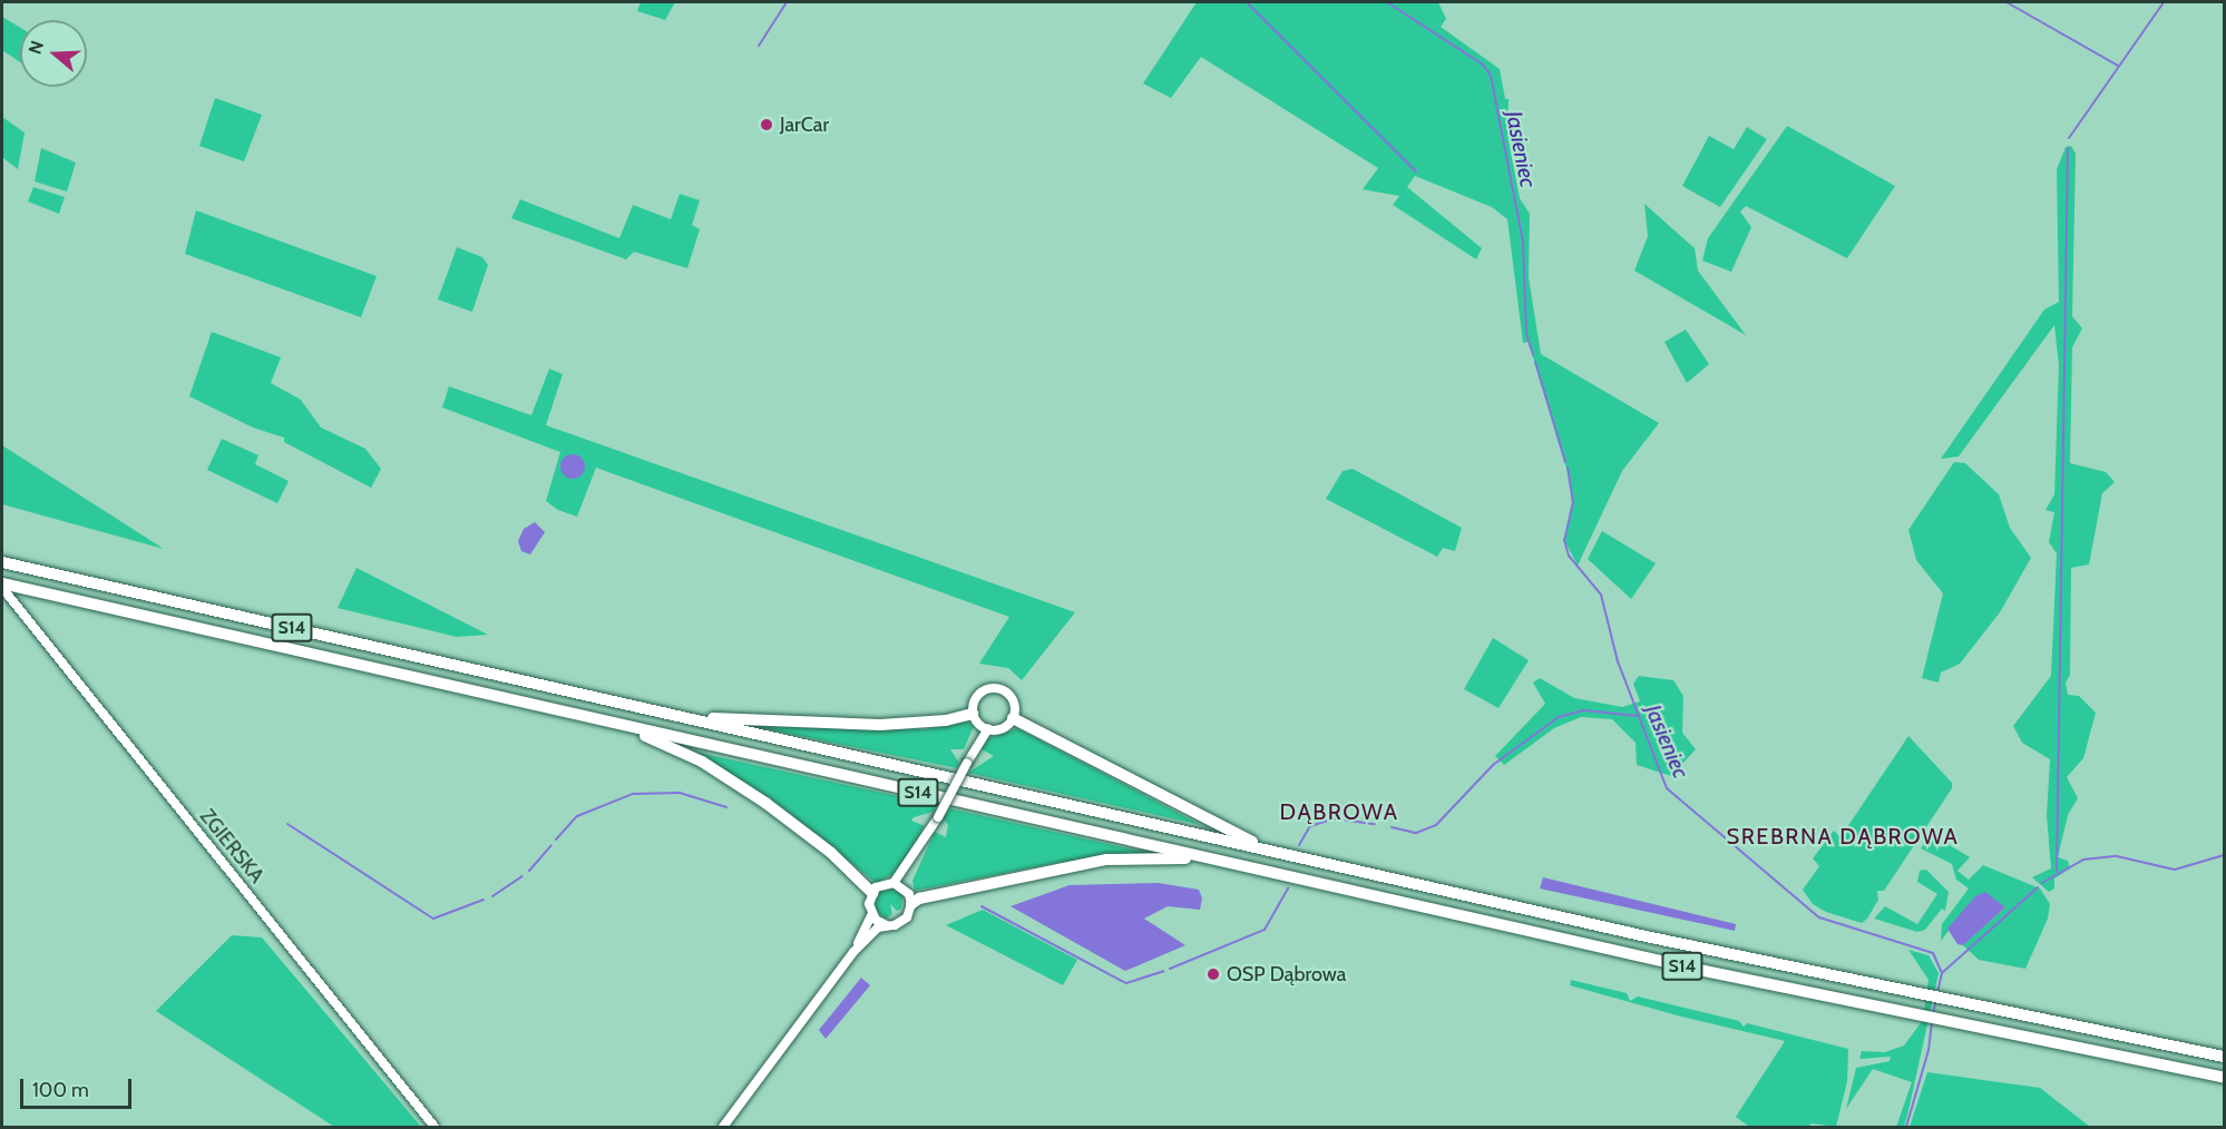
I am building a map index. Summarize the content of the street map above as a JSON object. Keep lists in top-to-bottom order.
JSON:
{
  "streets": {
    "highway": ["S14"],
    "main road": ["ZGIERSKA"]
  },
  "crossings": [
    ["S14", "ZGIERSKA"]
  ],
  "districts": ["DĄBROWA", "SREBRNA DĄBROWA"],
  "water": ["Jasieniec"],
  "places": ["JarCar", "OSP Dąbrowa"],
  "scale_bar": "100 m",
  "north": "left"
}
